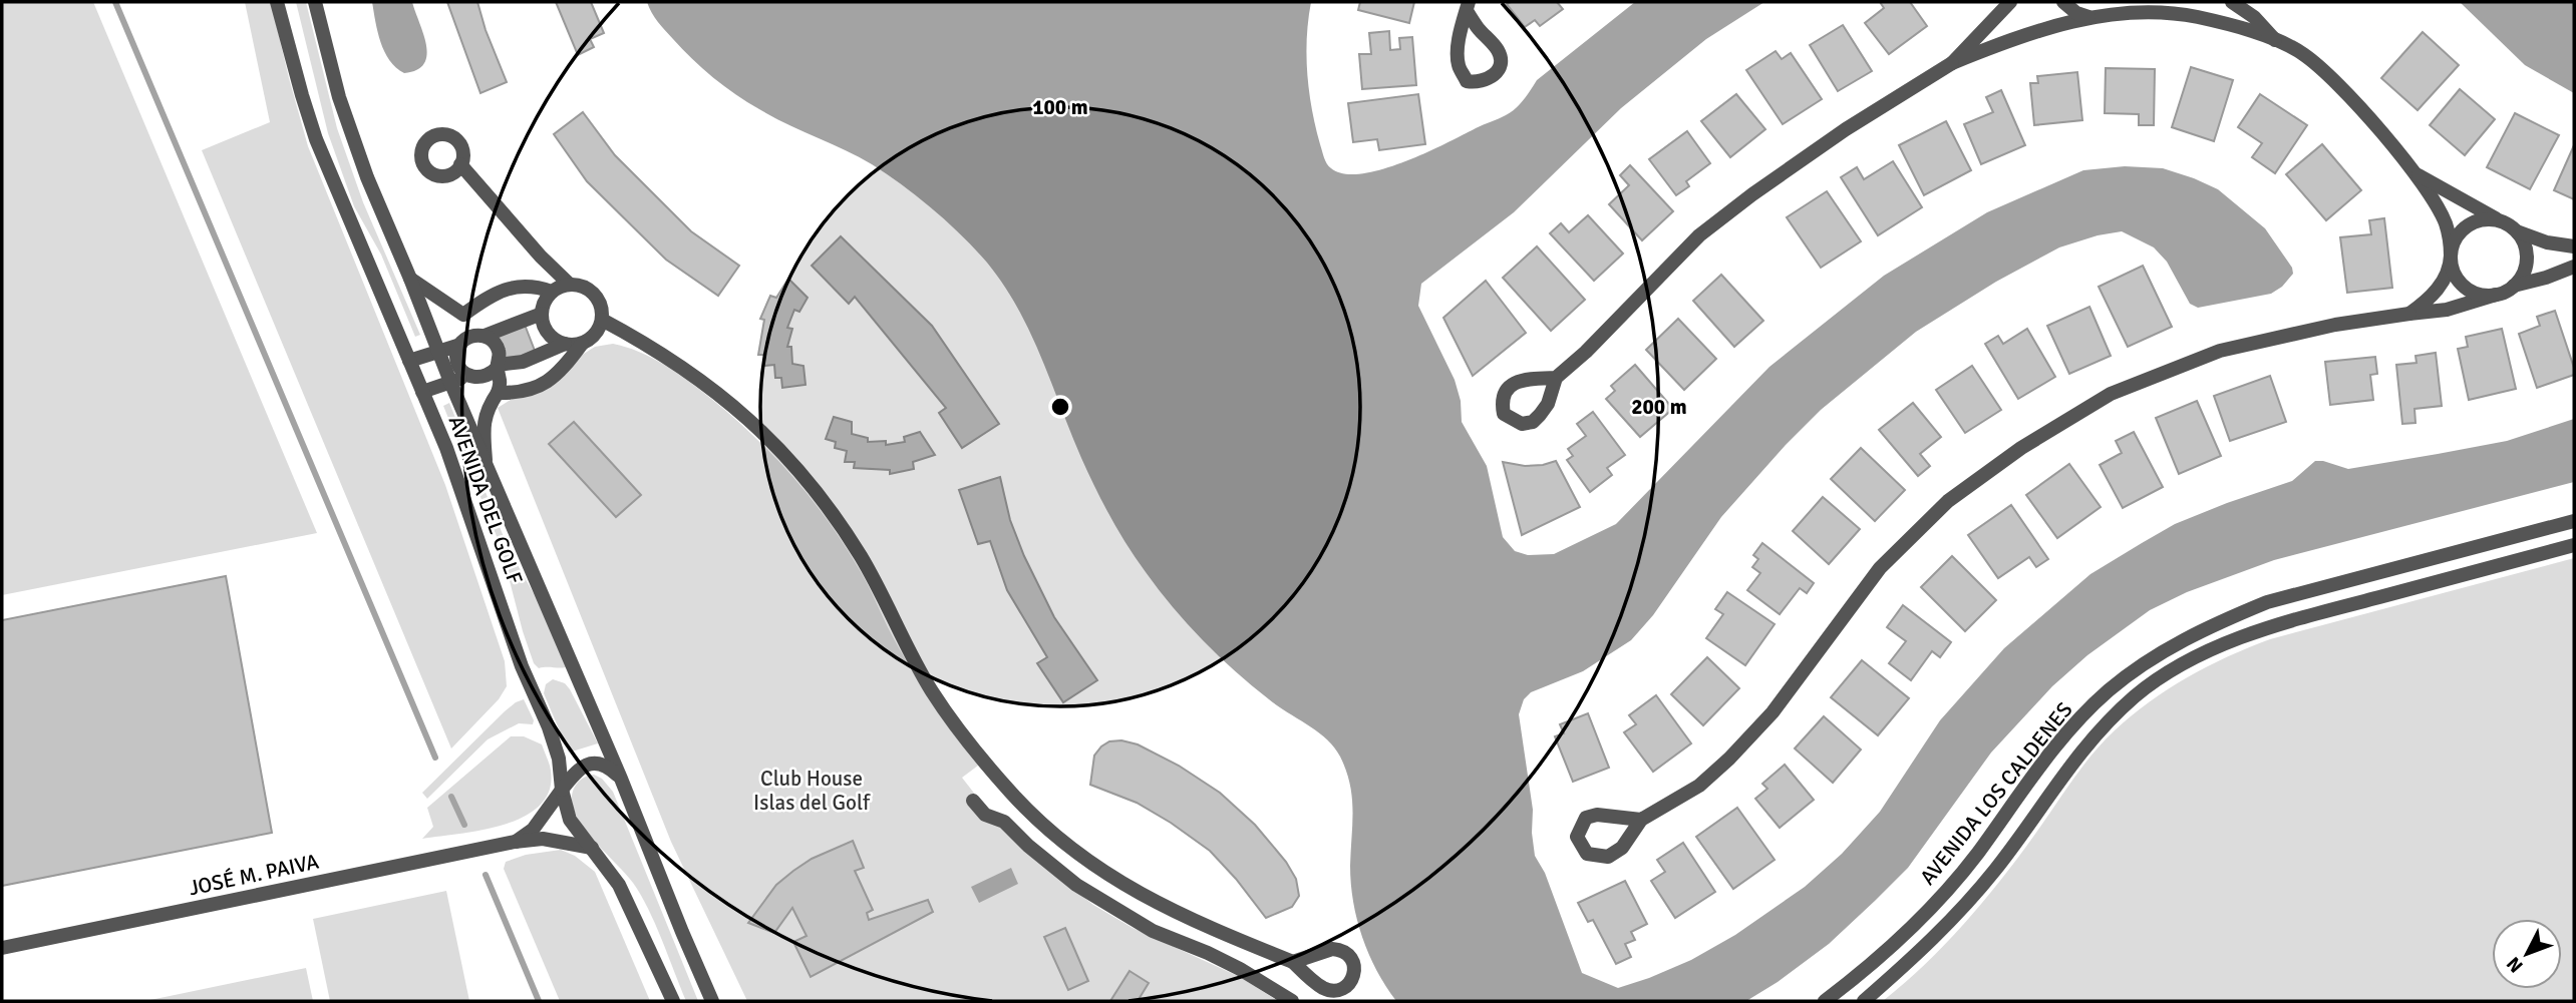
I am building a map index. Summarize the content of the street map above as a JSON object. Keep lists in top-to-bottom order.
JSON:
{
  "streets": {
    "street": ["AVENIDA DEL GOLF", "AVENIDA LOS CALDENES", "JOSÉ M. PAIVA"]
  },
  "crossings": [
    ["AVENIDA DEL GOLF", "JOSÉ M. PAIVA"]
  ],
  "parks": ["Club House Islas del Golf"],
  "north": "bottom left",
  "rings": ["100 m", "200 m"]
}
